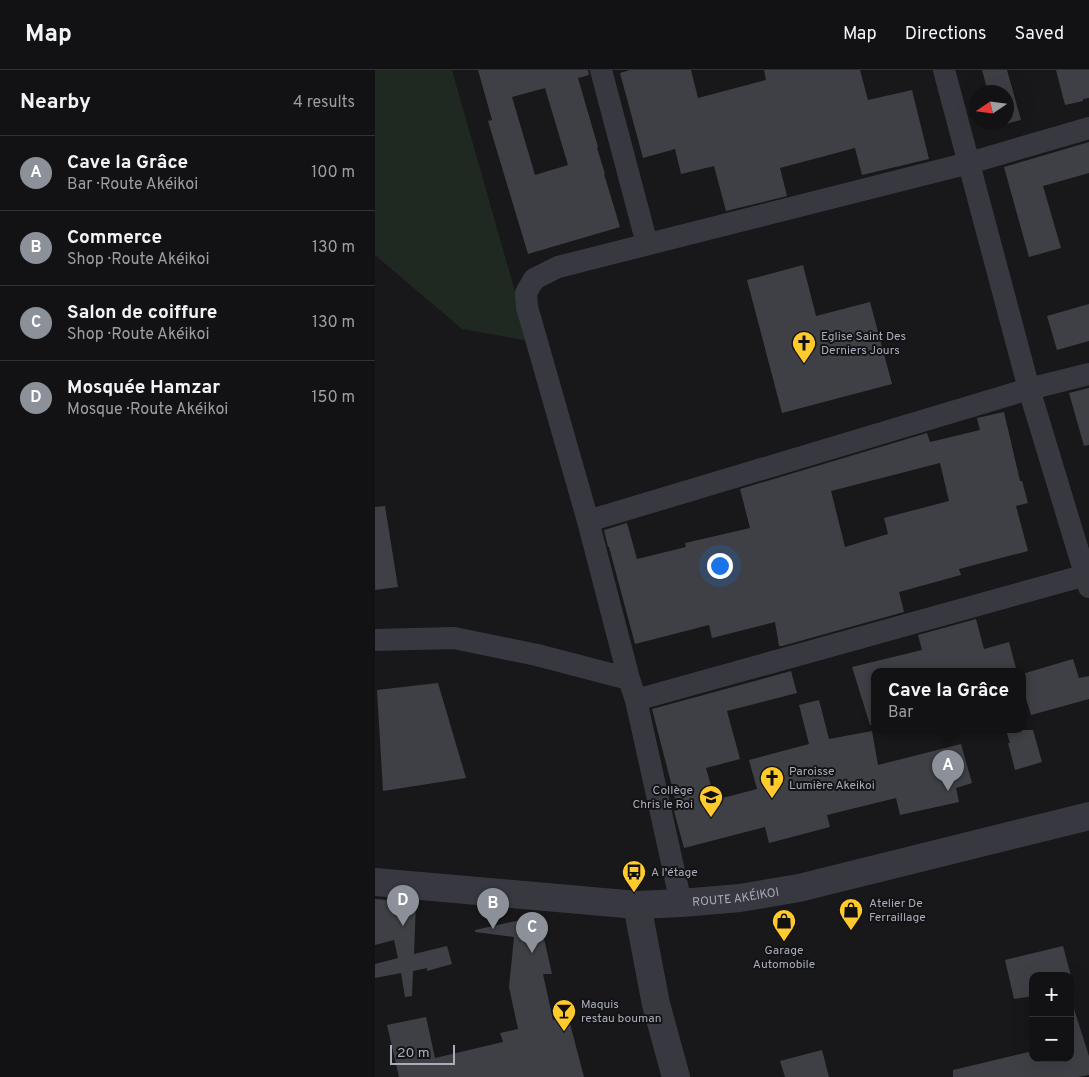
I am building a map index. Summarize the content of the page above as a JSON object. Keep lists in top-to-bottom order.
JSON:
{
  "streets": {
    "street": ["ROUTE AKÉIKOI"]
  },
  "places": {
    "church": ["Eglise Saint Des Derniers Jours", "Paroisse Lumière Akeikoi"],
    "school or university": ["Collège Chris le Roi"],
    "bus stop": ["A l'étage"],
    "shop": ["Atelier De Ferraillage", "Garage Automobile"],
    "bar": ["Maquis restau bouman"]
  },
  "scale_bar": "20 m",
  "north": "left",
  "page": {
    "header": "Map",
    "nav": ["Map", "Directions", "Saved"],
    "heading": ["Nearby", "4 results"],
    "list": [
      {
        "mark": "A",
        "name": "Cave la Grâce",
        "note": "Bar · Route Akéikoi",
        "value": "100 m"
      },
      {
        "mark": "B",
        "name": "Commerce",
        "note": "Shop · Route Akéikoi",
        "value": "130 m"
      },
      {
        "mark": "C",
        "name": "Salon de coiffure",
        "note": "Shop · Route Akéikoi",
        "value": "130 m"
      },
      {
        "mark": "D",
        "name": "Mosquée Hamzar",
        "note": "Mosque · Route Akéikoi",
        "value": "150 m"
      }
    ],
    "popup": ["Cave la Grâce", "Bar"],
    "pins": [
      "A",
      "D",
      "B",
      "C"
    ],
    "map_buttons": ["+", "−"],
    "scale": "20 m"
  }
}
